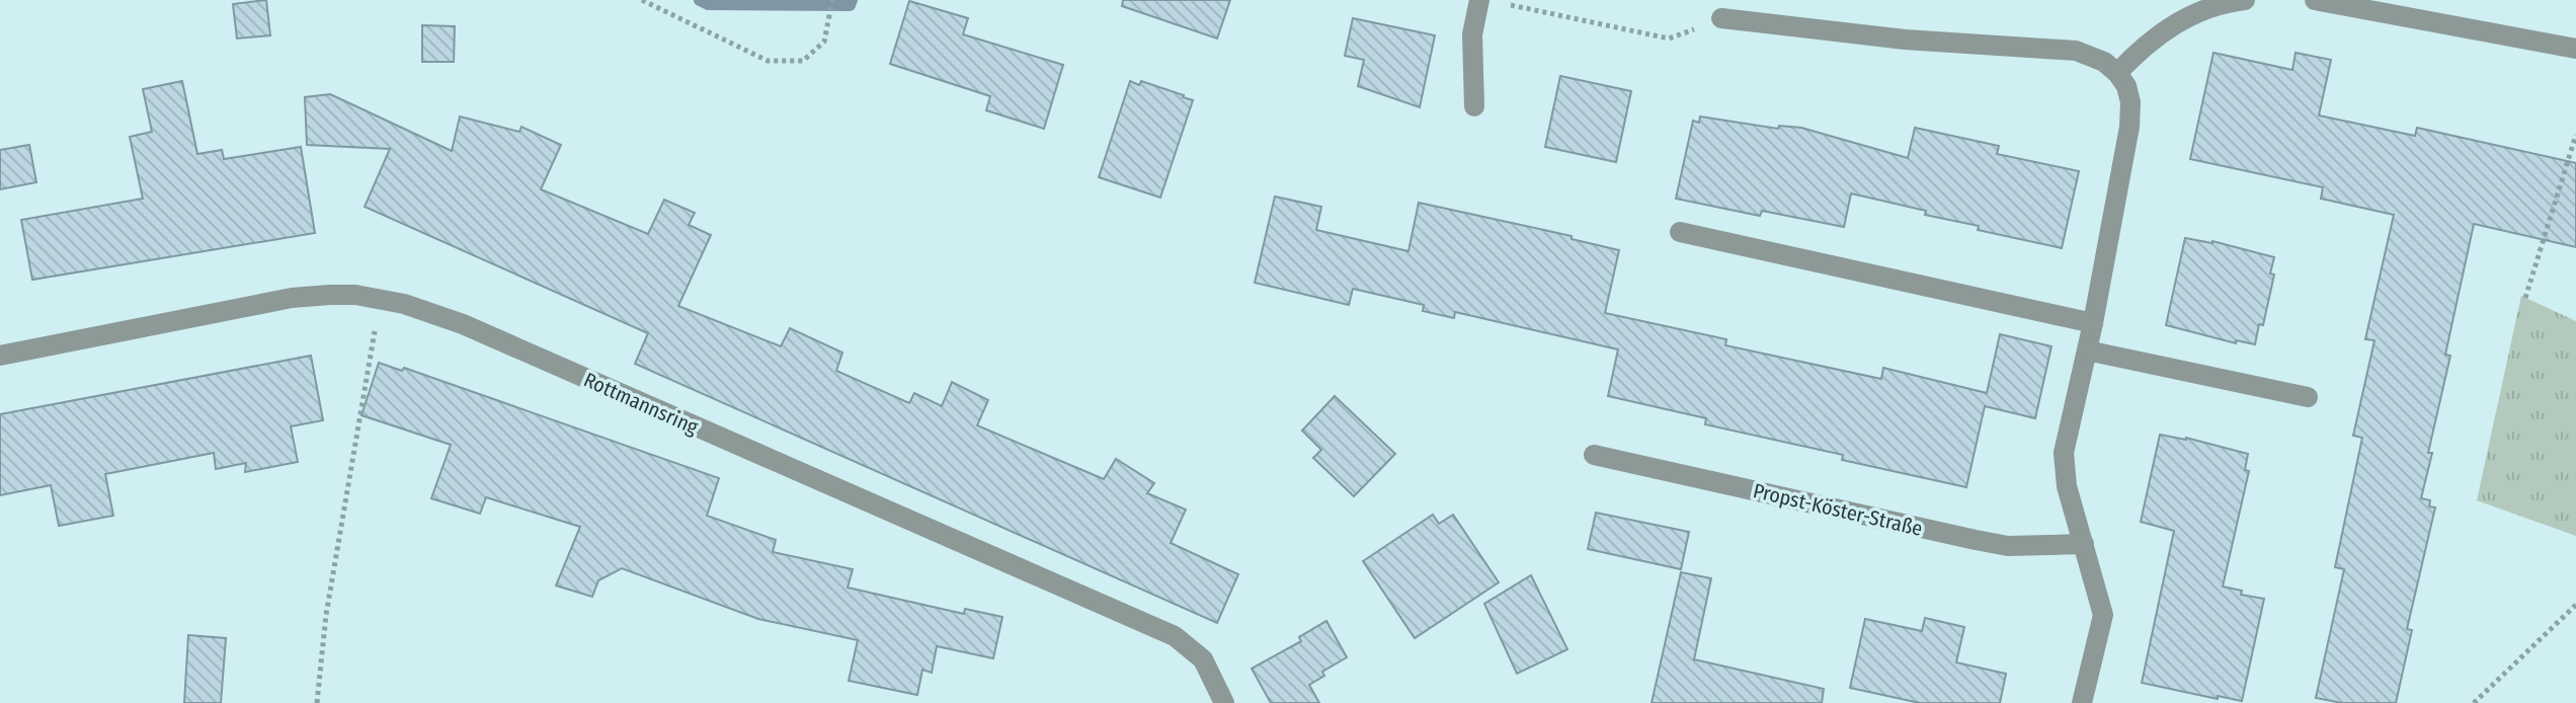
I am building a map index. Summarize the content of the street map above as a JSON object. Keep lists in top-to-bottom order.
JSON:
{
  "streets": {
    "street": ["Rottmannsring", "Propst-Köster-Straße"]
  }
}
